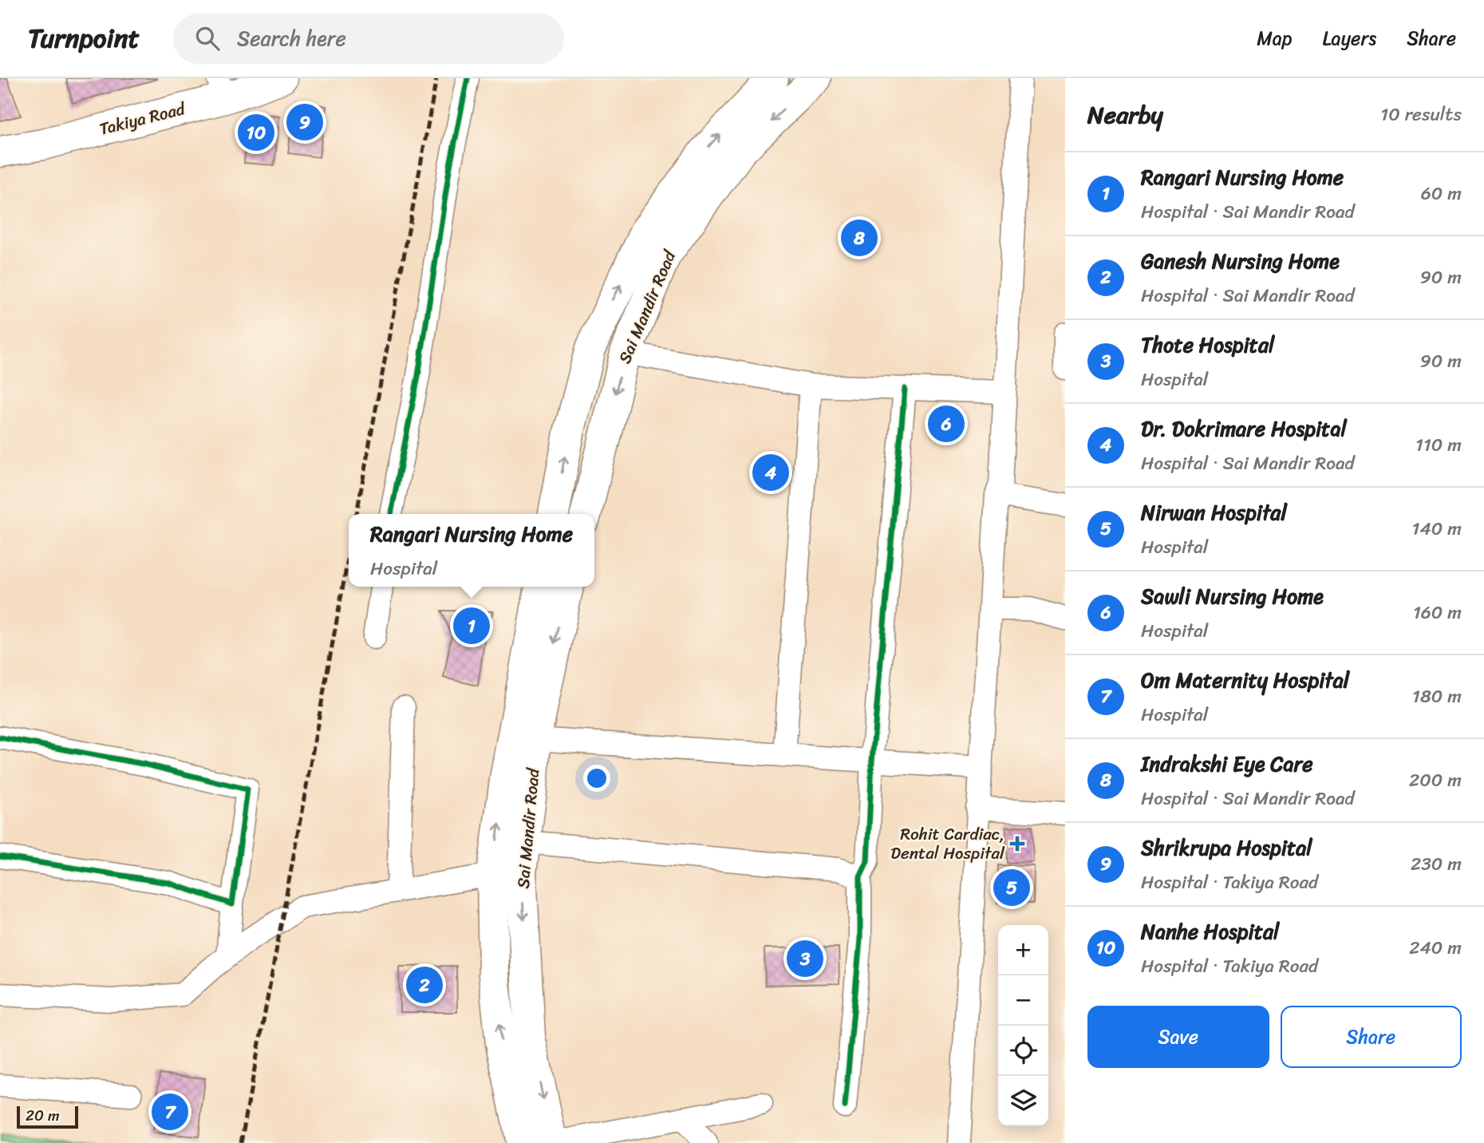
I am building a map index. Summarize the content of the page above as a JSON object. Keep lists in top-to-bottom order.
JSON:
{
  "streets": {
    "main road": ["Takiya Road", "Sai Mandir Road"]
  },
  "places": {
    "health": ["Rohit Cardiac, Dental Hospital"]
  },
  "scale_bar": "20 m",
  "page": {
    "header": "Turnpoint",
    "search": "Search here",
    "nav": ["Map", "Layers", "Share"],
    "heading": ["Nearby", "10 results"],
    "pins": [
      "9",
      "10",
      "8",
      "6",
      "4",
      "1",
      "5",
      "3",
      "2",
      "7"
    ],
    "list": [
      {
        "mark": "1",
        "name": "Rangari Nursing Home",
        "note": "Hospital · Sai Mandir Road",
        "value": "60 m"
      },
      {
        "mark": "2",
        "name": "Ganesh Nursing Home",
        "note": "Hospital · Sai Mandir Road",
        "value": "90 m"
      },
      {
        "mark": "3",
        "name": "Thote Hospital",
        "note": "Hospital",
        "value": "90 m"
      },
      {
        "mark": "4",
        "name": "Dr. Dokrimare Hospital",
        "note": "Hospital · Sai Mandir Road",
        "value": "110 m"
      },
      {
        "mark": "5",
        "name": "Nirwan Hospital",
        "note": "Hospital",
        "value": "140 m"
      },
      {
        "mark": "6",
        "name": "Sawli Nursing Home",
        "note": "Hospital",
        "value": "160 m"
      },
      {
        "mark": "7",
        "name": "Om Maternity Hospital",
        "note": "Hospital",
        "value": "180 m"
      },
      {
        "mark": "8",
        "name": "Indrakshi Eye Care",
        "note": "Hospital · Sai Mandir Road",
        "value": "200 m"
      },
      {
        "mark": "9",
        "name": "Shrikrupa Hospital",
        "note": "Hospital · Takiya Road",
        "value": "230 m"
      },
      {
        "mark": "10",
        "name": "Nanhe Hospital",
        "note": "Hospital · Takiya Road",
        "value": "240 m"
      }
    ],
    "popup": ["Rangari Nursing Home", "Hospital"],
    "map_buttons": ["+", "−"],
    "buttons": ["Save", "Share"],
    "scale": "20 m"
  }
}
